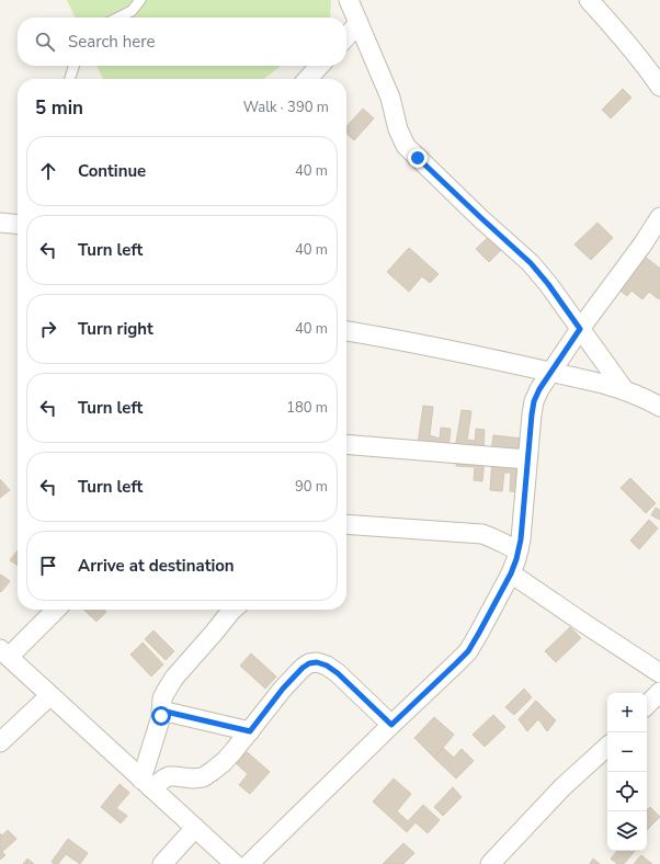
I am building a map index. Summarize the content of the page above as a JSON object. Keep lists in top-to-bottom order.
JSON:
{
  "page": {
    "search": "Search here",
    "heading": ["5 min", "Walk · 390 m"],
    "list": [
      ["Continue", "40 m"],
      ["Turn left", "40 m"],
      ["Turn right", "40 m"],
      ["Turn left", "180 m"],
      ["Turn left", "90 m"],
      "Arrive at destination"
    ],
    "map_buttons": ["+", "−"]
  }
}
